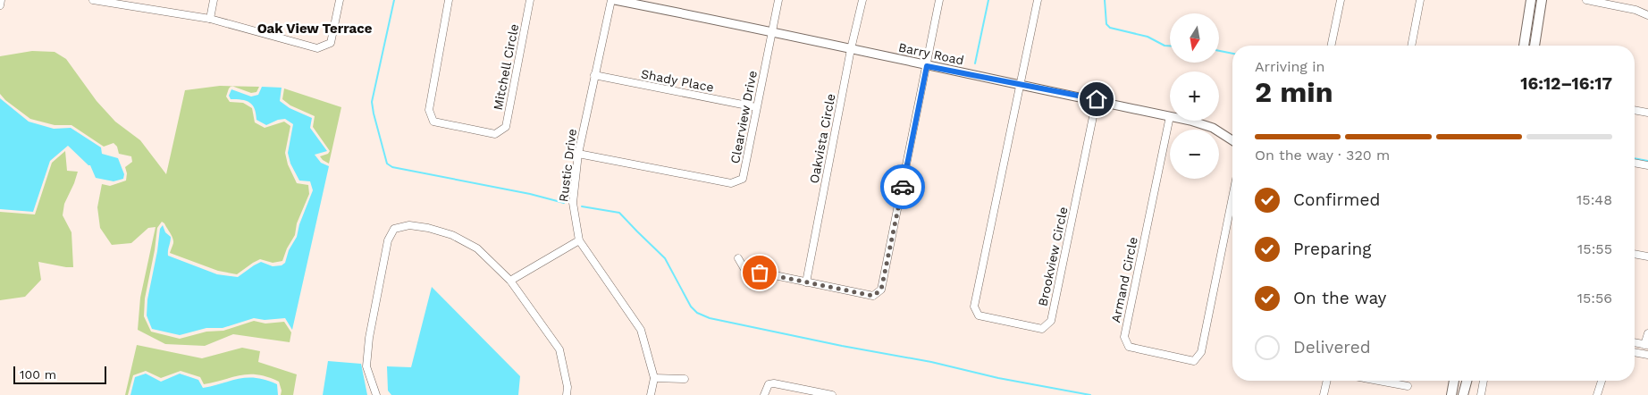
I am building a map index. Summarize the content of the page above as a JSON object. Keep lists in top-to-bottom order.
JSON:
{
  "streets": {
    "street": [
      "Barry Road",
      "Mitchell Circle",
      "Shady Place",
      "Clearview Drive",
      "Oakvista Circle",
      "Rustic Drive",
      "Brookview Circle",
      "Armand Circle"
    ]
  },
  "crossings": [
    ["Barry Road", "Clearview Drive"],
    ["Barry Road", "Oakvista Circle"],
    ["Barry Road", "Brookview Circle"],
    ["Barry Road", "Armand Circle"],
    ["Shady Place", "Clearview Drive"],
    ["Shady Place", "Rustic Drive"],
    ["Clearview Drive", "Rustic Drive"]
  ],
  "districts": ["Oak View Terrace"],
  "scale_bar": "100 m",
  "north": "bottom",
  "page": {
    "map_buttons": ["+", "−"],
    "heading": ["2 min", "Arriving in", "16:12–16:17"],
    "bar": "On the way · 320 m",
    "list": [
      ["Confirmed", "15:48"],
      ["Preparing", "15:55"],
      ["On the way", "15:56"],
      "Delivered"
    ],
    "scale": "100 m"
  }
}
